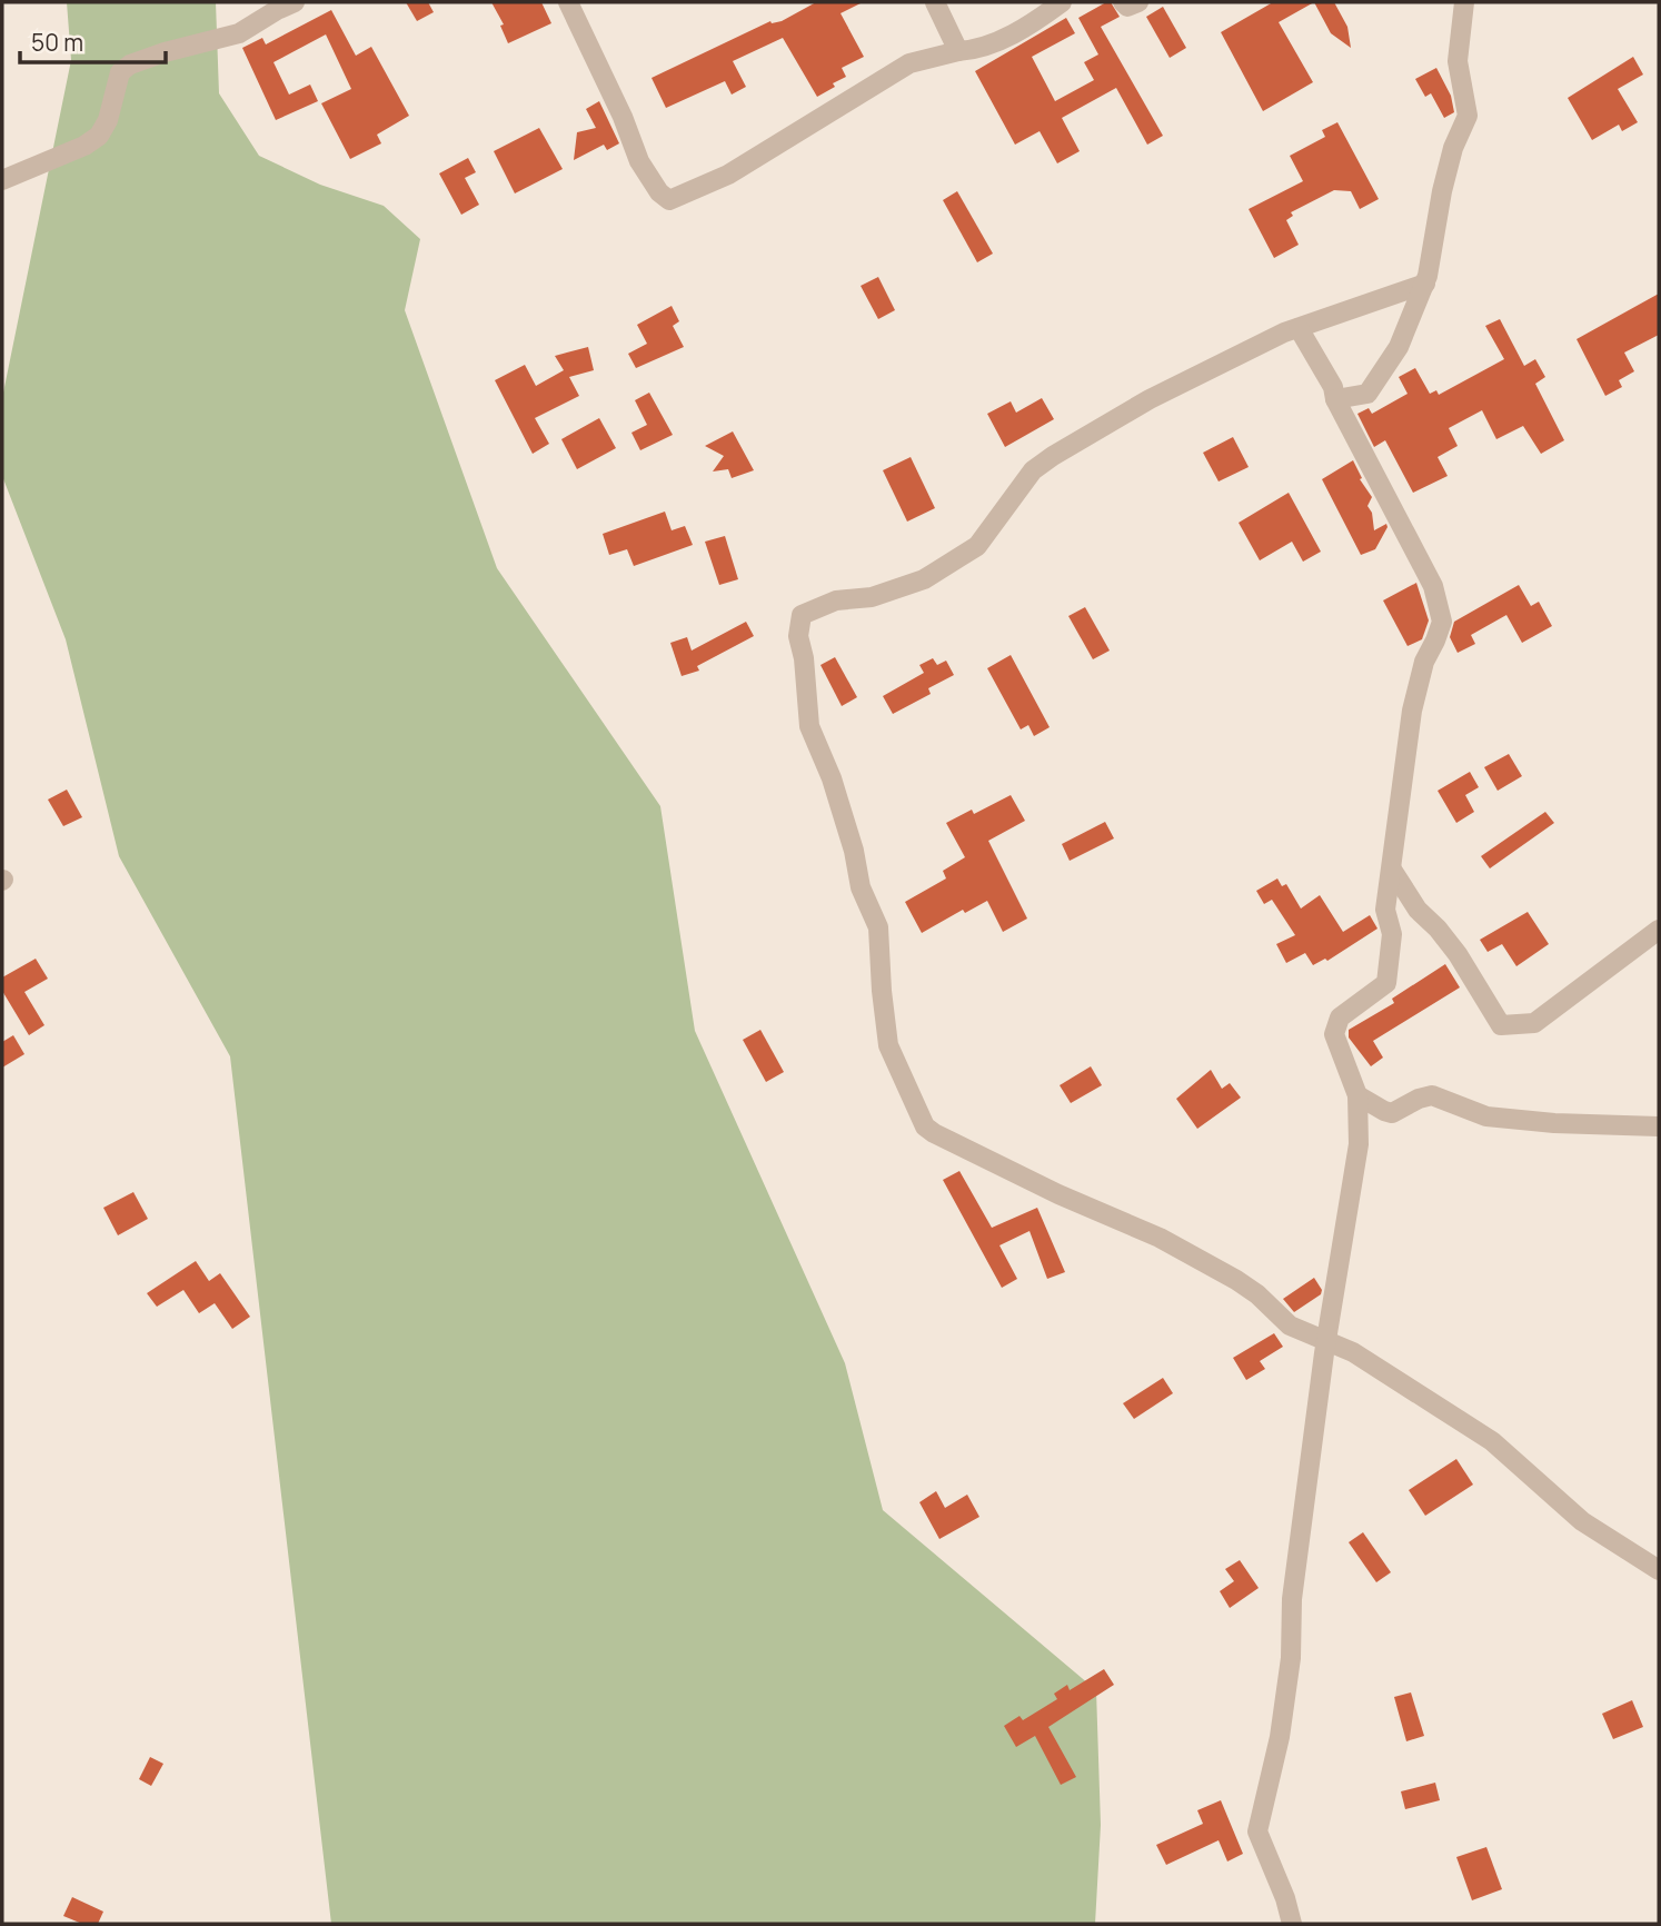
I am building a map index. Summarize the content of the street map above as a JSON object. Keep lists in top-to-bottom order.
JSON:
{
  "scale_bar": "50 m"
}
